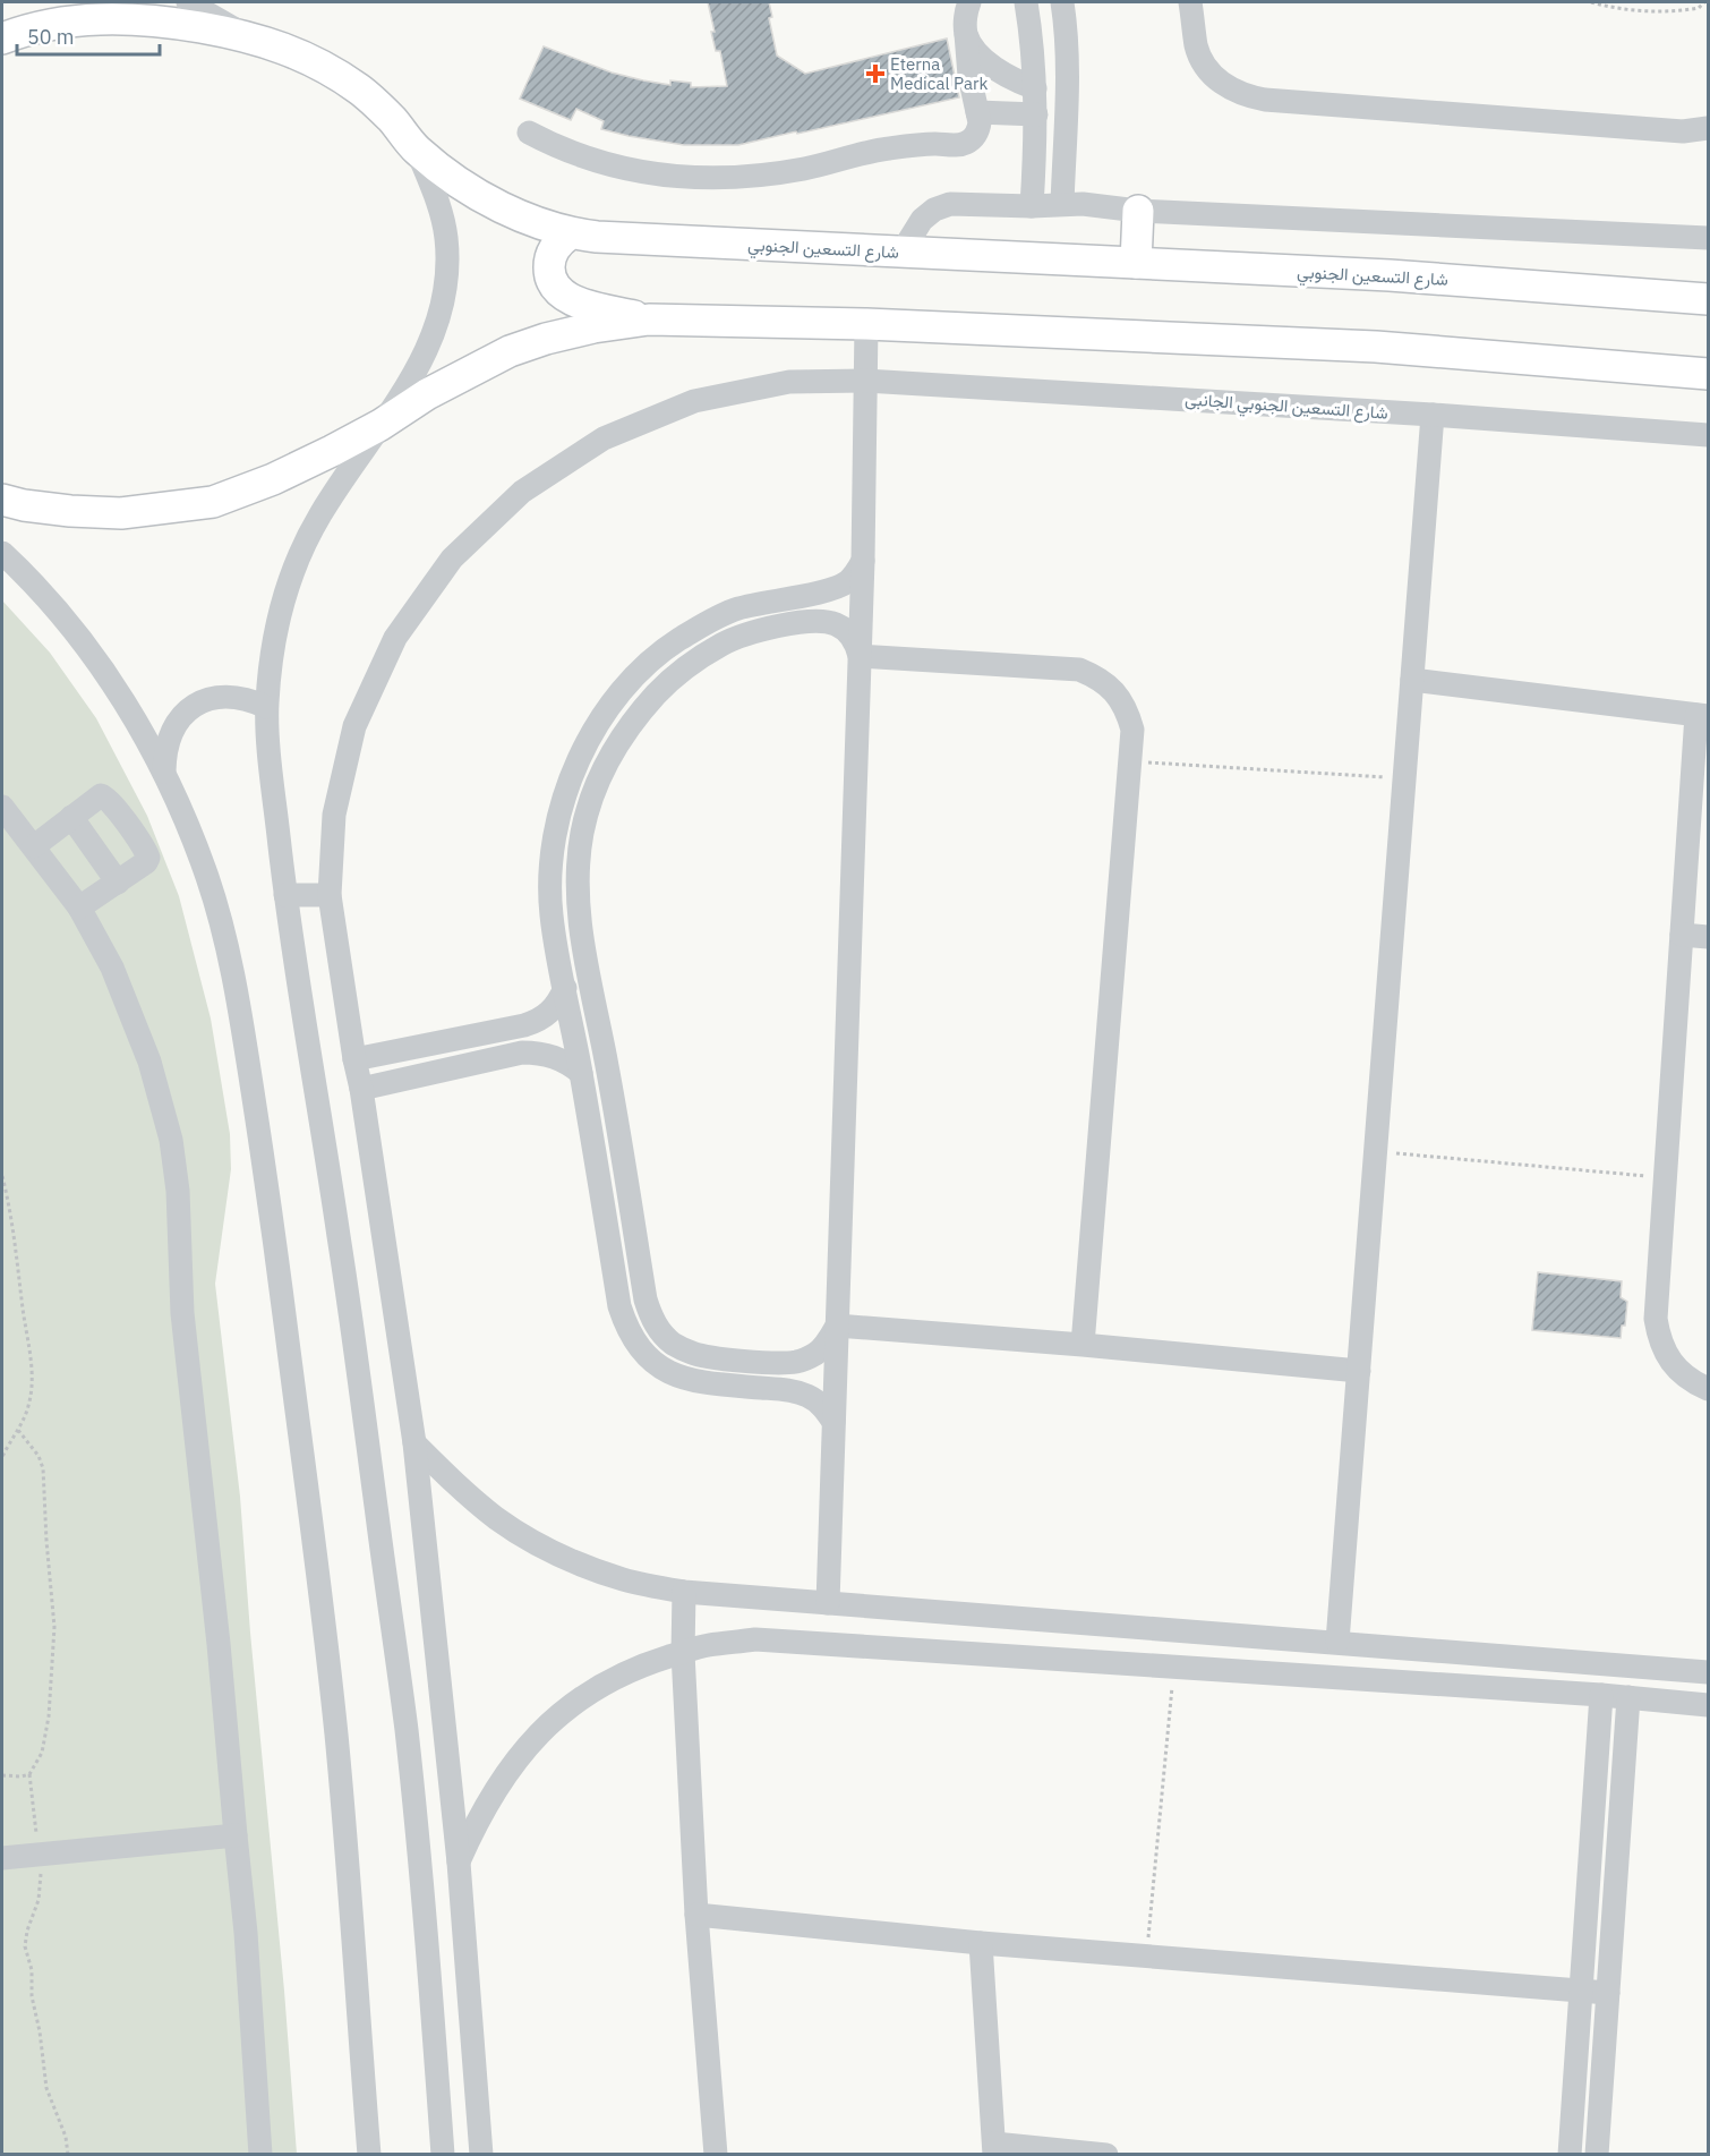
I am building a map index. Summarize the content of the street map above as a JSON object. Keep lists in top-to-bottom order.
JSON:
{
  "streets": {
    "main road": ["شارع التسعين الجنوبي"],
    "street": ["شارع التسعين الجنوبي الجانبى"]
  },
  "places": {
    "health": ["Eterna Medical Park"]
  },
  "scale_bar": "50 m"
}
